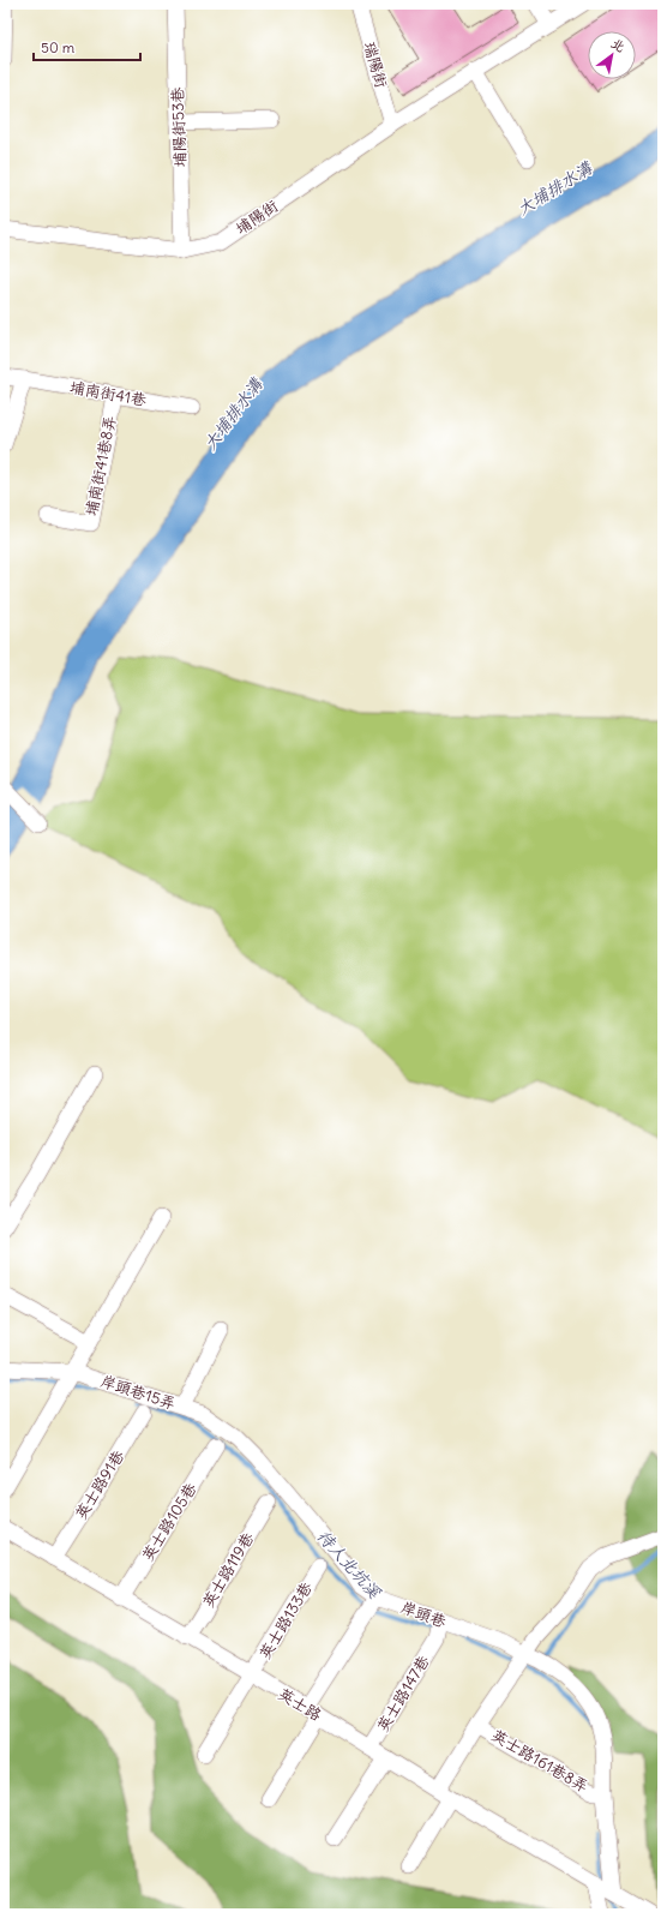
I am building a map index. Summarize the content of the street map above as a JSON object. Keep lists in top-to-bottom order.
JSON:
{
  "streets": {
    "street": [
      "瑞陽街",
      "埔陽街53巷",
      "埔陽街",
      "埔南街41巷",
      "埔南街41巷8弄",
      "岸頭巷15弄",
      "英士路91巷",
      "英士路105巷",
      "英士路119巷",
      "岸頭巷",
      "英士路133巷",
      "英士路147巷",
      "英士路",
      "英士路161巷8弄"
    ]
  },
  "crossings": [
    ["瑞陽街", "埔陽街"],
    ["埔陽街53巷", "埔陽街"],
    ["埔南街41巷", "埔南街41巷8弄"],
    ["岸頭巷15弄", "岸頭巷"],
    ["英士路91巷", "英士路"],
    ["英士路105巷", "英士路"],
    ["英士路119巷", "英士路"],
    ["岸頭巷", "英士路147巷"],
    ["岸頭巷", "英士路161巷8弄"],
    ["英士路133巷", "英士路"],
    ["英士路147巷", "英士路"]
  ],
  "water": ["大埔排水溝", "待人北坑溪"],
  "scale_bar": "50 m",
  "north": "top right"
}
